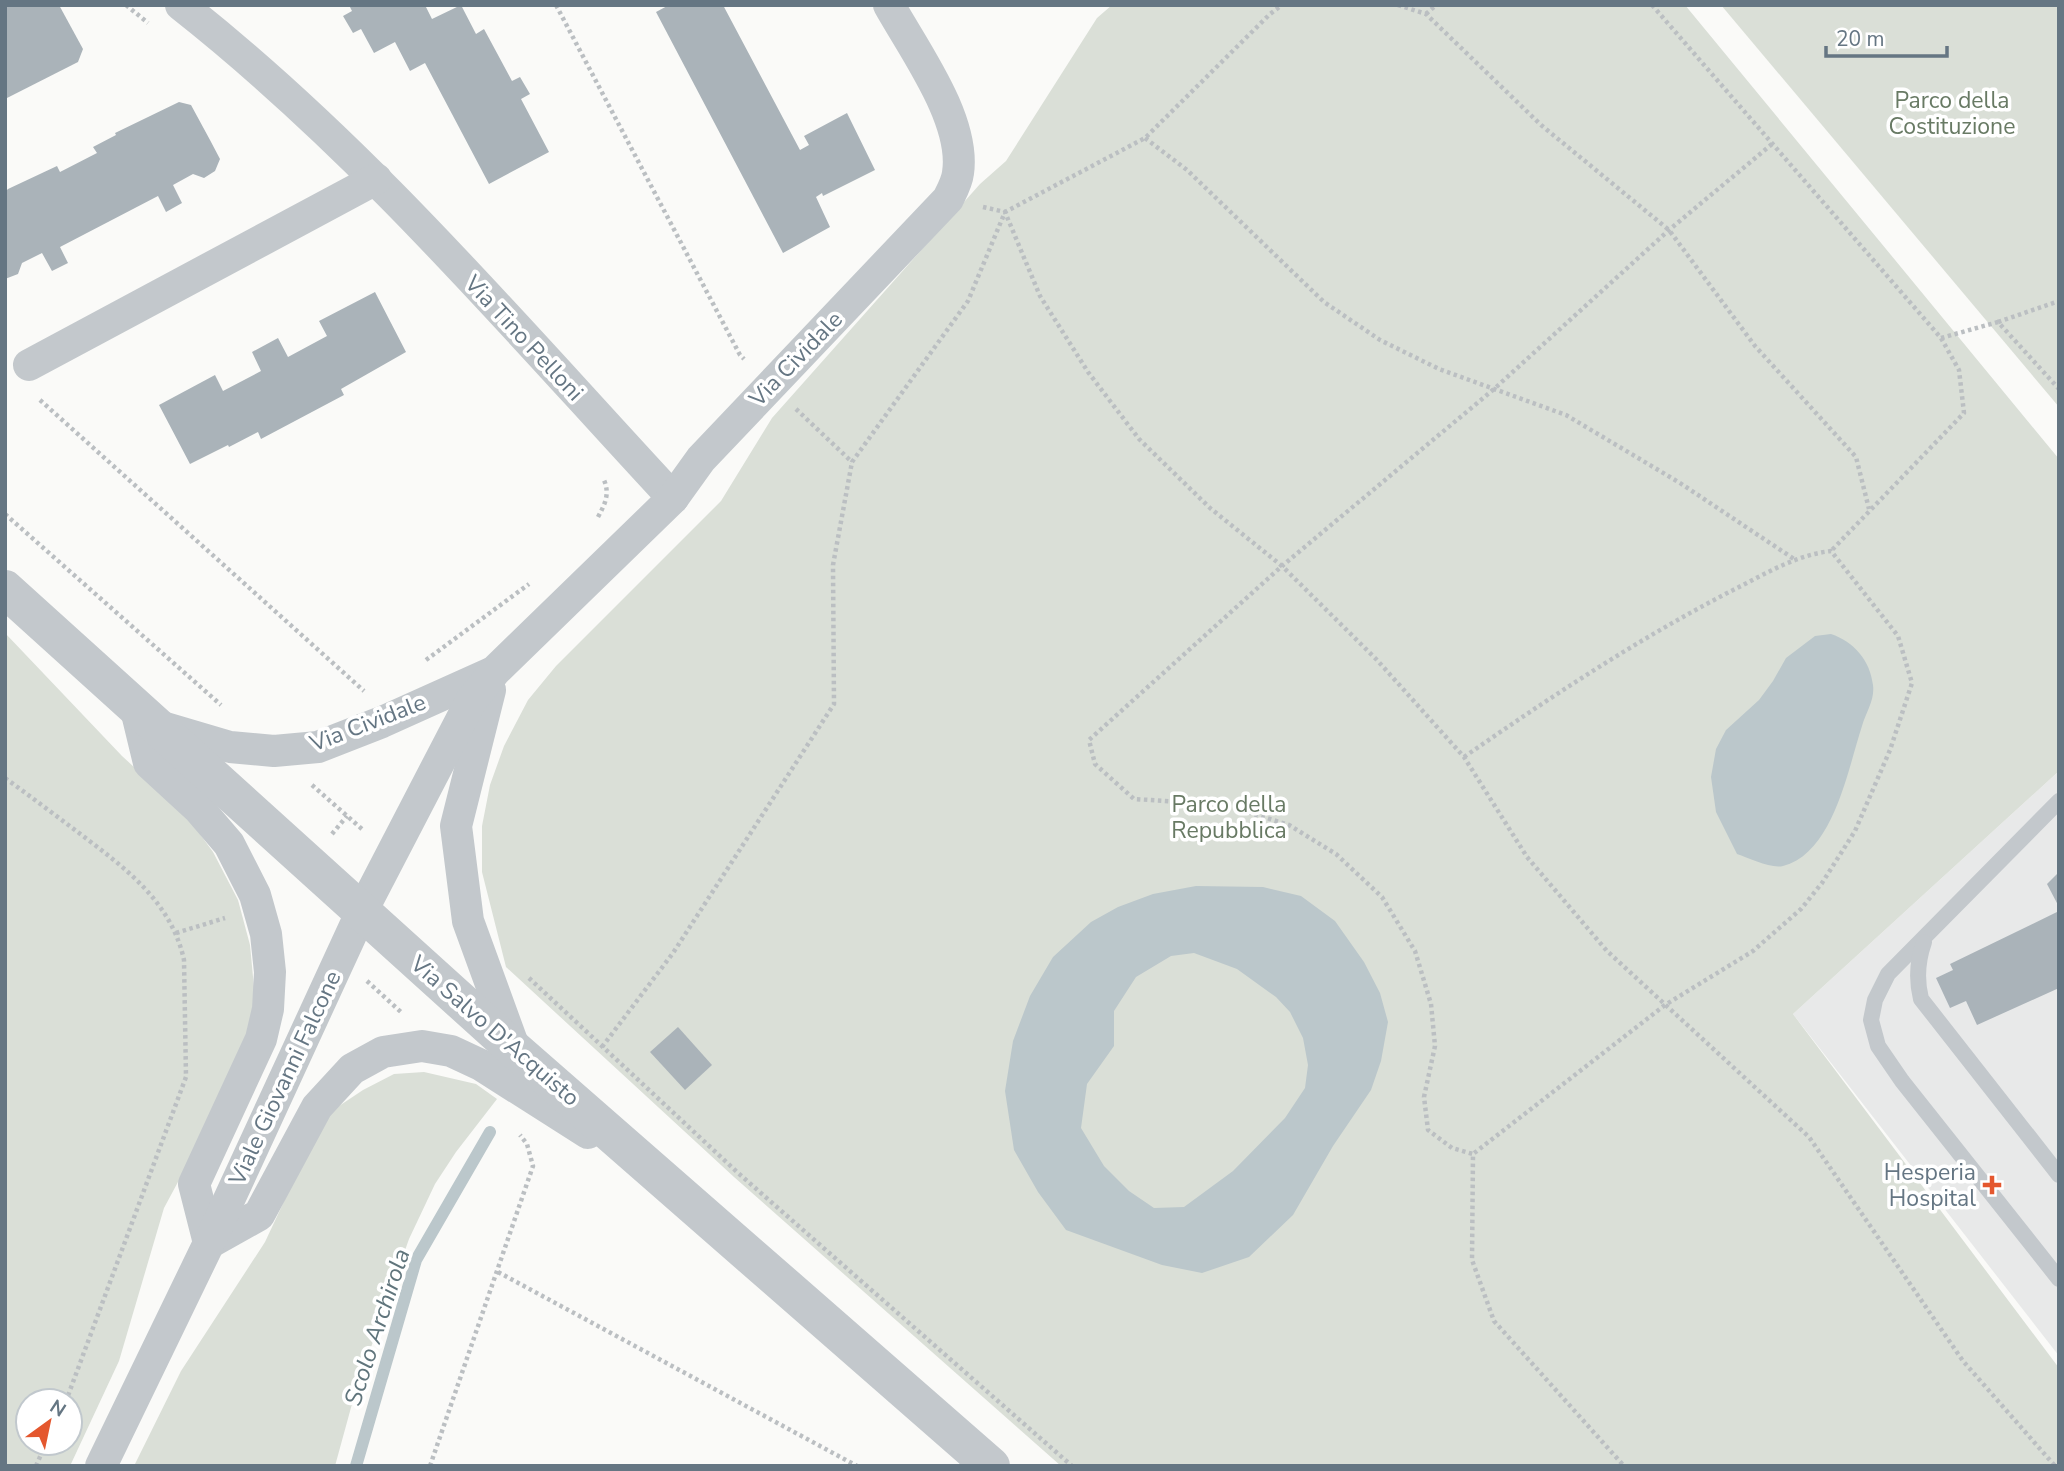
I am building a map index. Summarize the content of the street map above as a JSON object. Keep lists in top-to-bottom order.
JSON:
{
  "streets": {
    "street": [
      "Via Tino Pelloni",
      "Via Cividale",
      "Via Salvo D'Acquisto",
      "Viale Giovanni Falcone"
    ]
  },
  "crossings": [
    ["Via Tino Pelloni", "Via Cividale"],
    ["Via Cividale", "Via Salvo D'Acquisto"],
    ["Via Cividale", "Viale Giovanni Falcone"],
    ["Via Salvo D'Acquisto", "Viale Giovanni Falcone"]
  ],
  "water": ["Scolo Archirola"],
  "parks": ["Parco della Costituzione", "Parco della Repubblica"],
  "places": {
    "health": ["Hesperia Hospital"]
  },
  "scale_bar": "20 m",
  "north": "top right"
}
